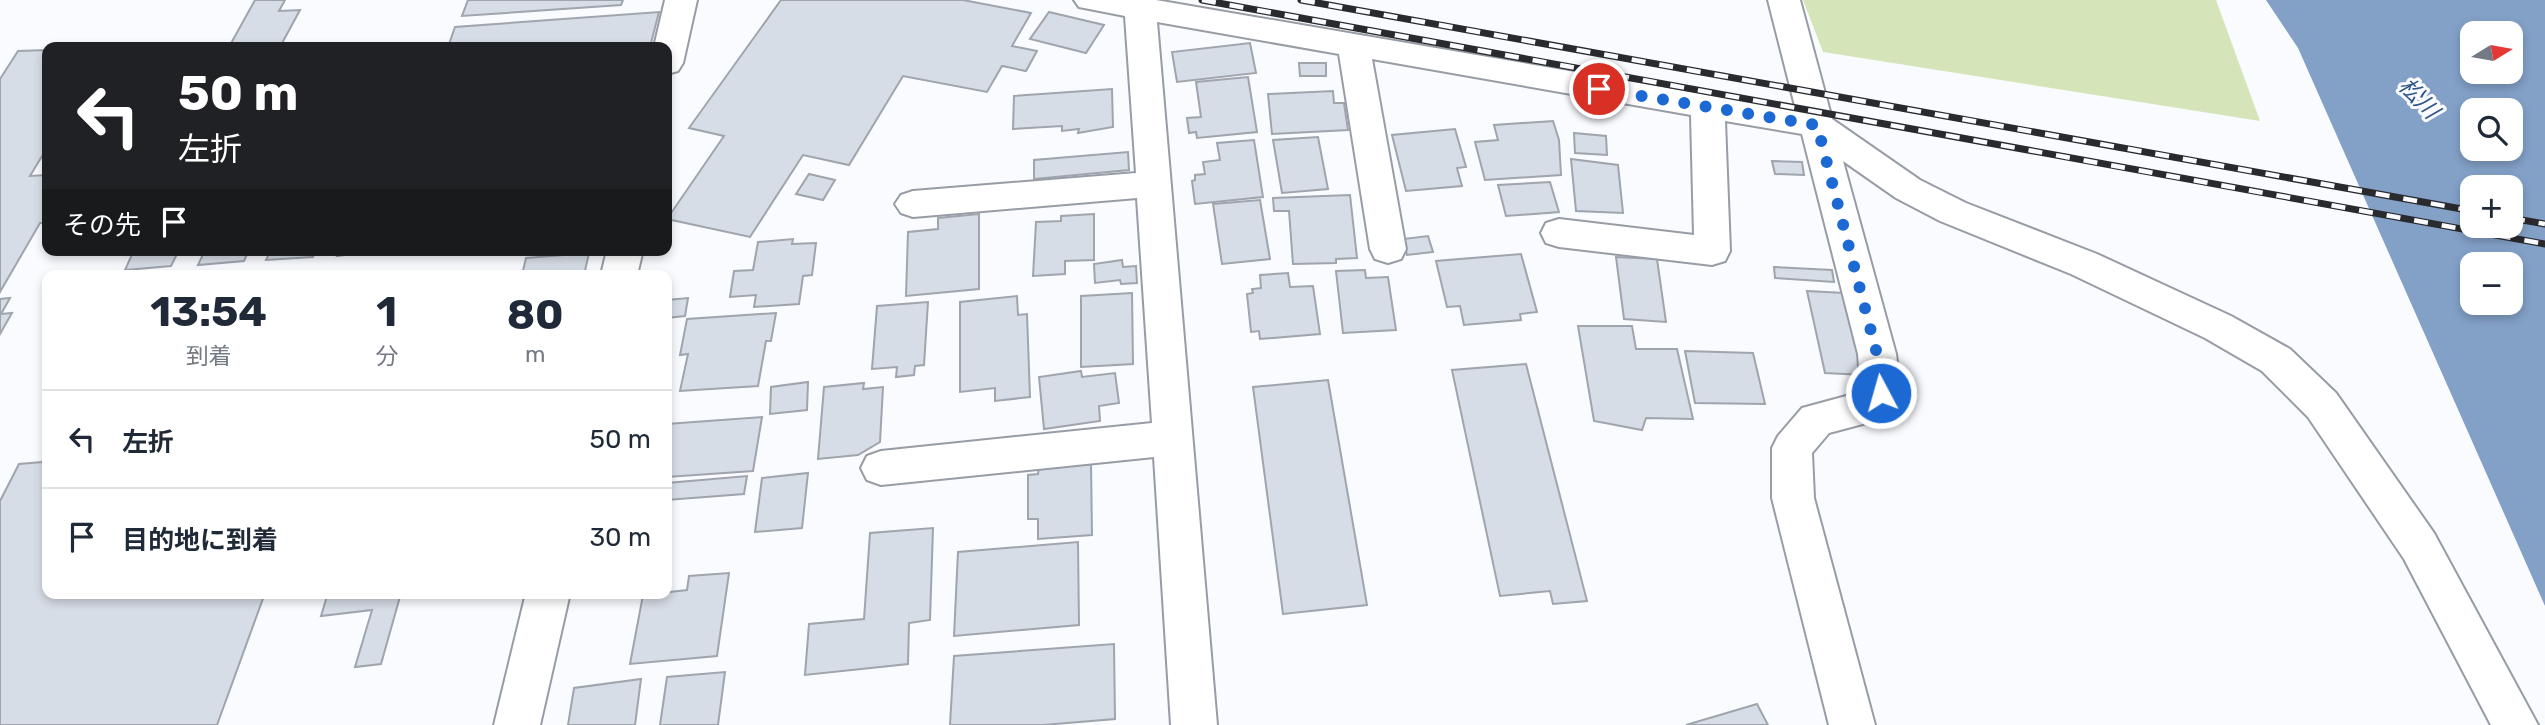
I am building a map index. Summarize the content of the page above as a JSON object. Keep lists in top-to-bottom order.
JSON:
{
  "water": ["松川"],
  "north": "right",
  "page": {
    "map_buttons": ["+", "−"],
    "turn": ["50 m", "左折"],
    "then": "その先",
    "eta": [
      "13:54",
      "到着",
      "1",
      "分",
      "80",
      "m"
    ],
    "list": [
      {
        "name": "左折",
        "value": "50 m"
      },
      {
        "name": "目的地に到着",
        "value": "30 m"
      }
    ]
  }
}
